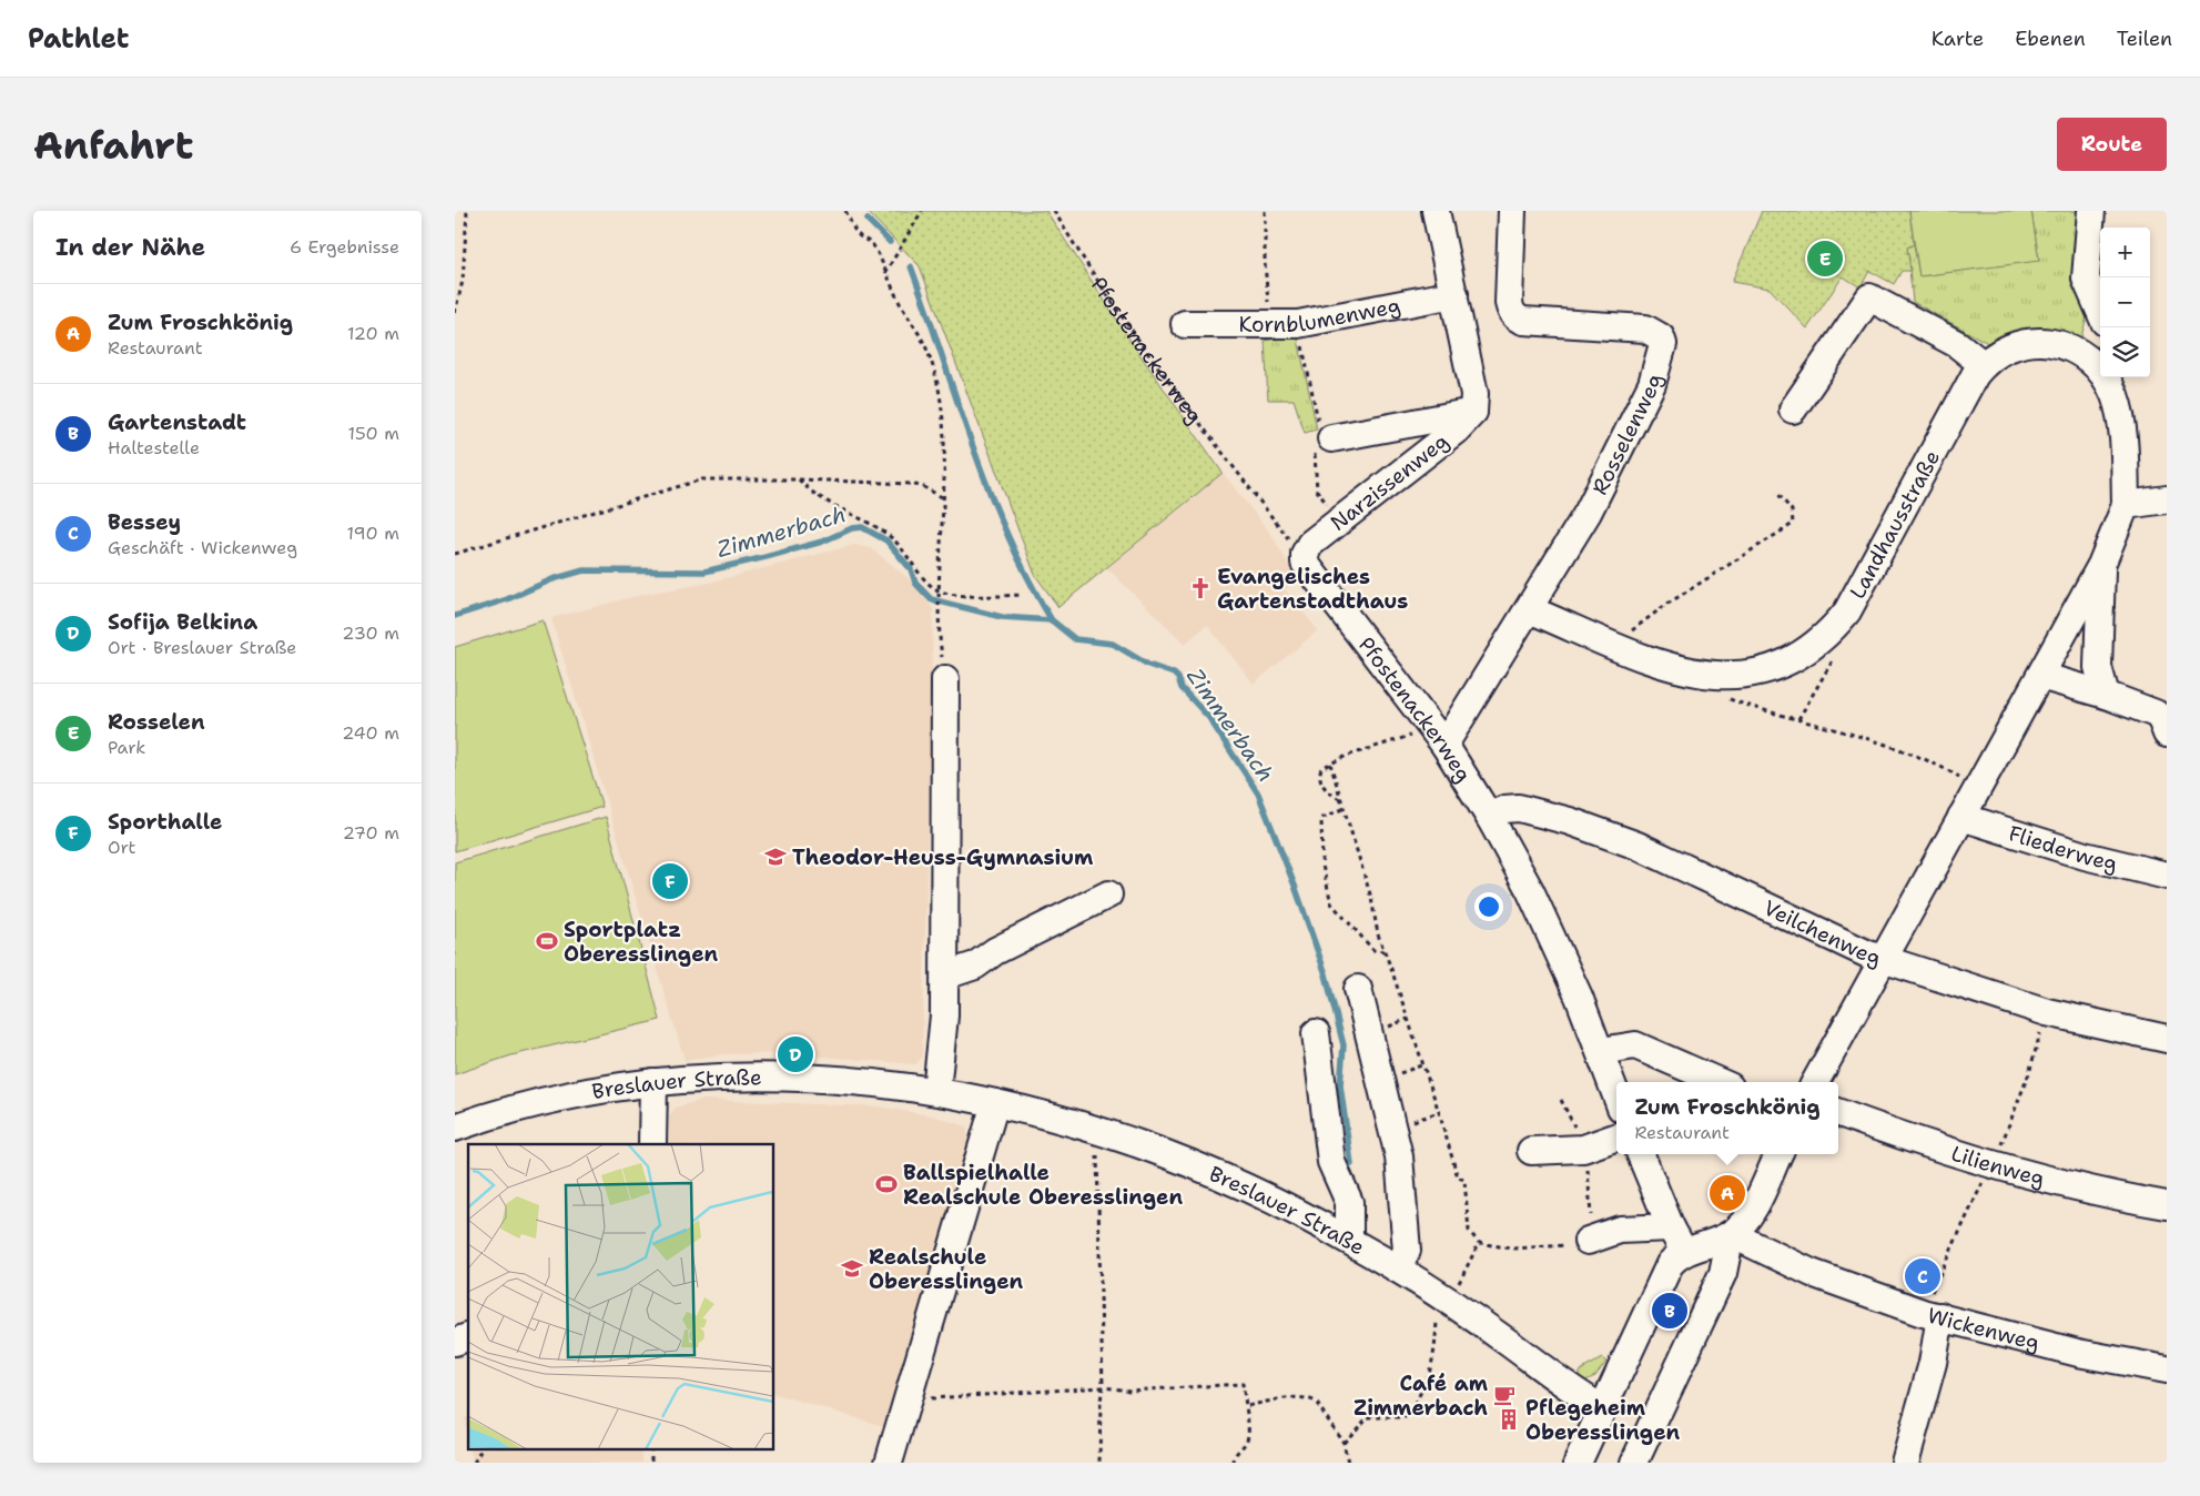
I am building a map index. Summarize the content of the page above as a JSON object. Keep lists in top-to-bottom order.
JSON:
{
  "streets": {
    "street": [
      "Kornblumenweg",
      "Pfostenackerweg",
      "Rosselenweg",
      "Narzissenweg",
      "Landhausstraße",
      "Fliederweg",
      "Veilchenweg",
      "Breslauer Straße",
      "Lilienweg",
      "Wickenweg"
    ]
  },
  "crossings": [
    ["Pfostenackerweg", "Rosselenweg"],
    ["Pfostenackerweg", "Narzissenweg"],
    ["Pfostenackerweg", "Veilchenweg"],
    ["Rosselenweg", "Landhausstraße"],
    ["Landhausstraße", "Fliederweg"],
    ["Landhausstraße", "Veilchenweg"]
  ],
  "water": ["Zimmerbach"],
  "places": {
    "church": ["Evangelisches Gartenstadthaus"],
    "school or university": ["Theodor-Heuss-Gymnasium", "Realschule Oberesslingen"],
    "sports": ["Sportplatz Oberesslingen", "Ballspielhalle Realschule Oberesslingen"],
    "cafe": ["Café am Zimmerbach"],
    "building": ["Pflegeheim Oberesslingen"]
  },
  "page": {
    "header": "Pathlet",
    "nav": ["Karte", "Ebenen", "Teilen"],
    "buttons": "Route",
    "title": "Anfahrt",
    "heading": ["In der Nähe", "6 Ergebnisse"],
    "map_buttons": ["+", "−"],
    "pins": [
      "E",
      "F",
      "D",
      "A",
      "C",
      "B"
    ],
    "list": [
      {
        "mark": "A",
        "name": "Zum Froschkönig",
        "note": "Restaurant",
        "value": "120 m"
      },
      {
        "mark": "B",
        "name": "Gartenstadt",
        "note": "Haltestelle",
        "value": "150 m"
      },
      {
        "mark": "C",
        "name": "Bessey",
        "note": "Geschäft · Wickenweg",
        "value": "190 m"
      },
      {
        "mark": "D",
        "name": "Sofija Belkina",
        "note": "Ort · Breslauer Straße",
        "value": "230 m"
      },
      {
        "mark": "E",
        "name": "Rosselen",
        "note": "Park",
        "value": "240 m"
      },
      {
        "mark": "F",
        "name": "Sporthalle",
        "note": "Ort",
        "value": "270 m"
      }
    ],
    "popup": ["Zum Froschkönig", "Restaurant"]
  }
}
